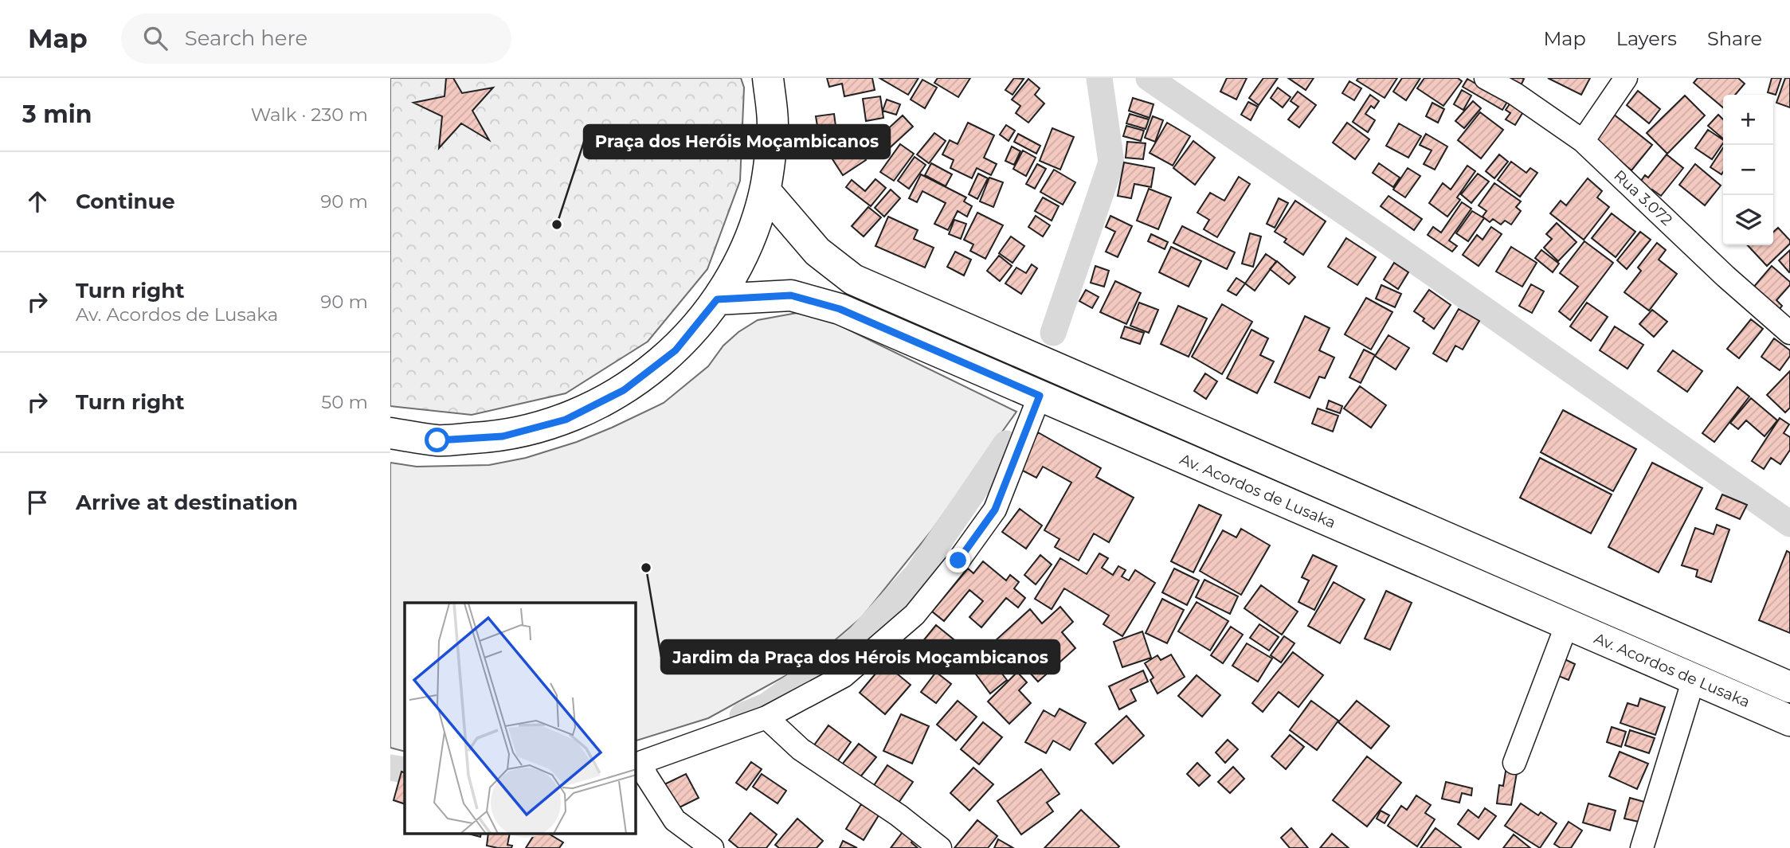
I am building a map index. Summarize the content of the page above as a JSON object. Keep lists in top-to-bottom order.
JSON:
{
  "streets": {
    "main road": ["Av. Acordos de Lusaka"],
    "street": ["Rua 3.072"]
  },
  "places": ["Praça dos Heróis Moçambicanos", "Jardim da Praça dos Hérois Moçambicanos"],
  "page": {
    "header": "Map",
    "search": "Search here",
    "nav": ["Map", "Layers", "Share"],
    "heading": ["3 min", "Walk · 230 m"],
    "map_buttons": ["+", "−"],
    "list": [
      ["Continue", "90 m"],
      ["Turn right", "Av. Acordos de Lusaka", "90 m"],
      ["Turn right", "50 m"],
      "Arrive at destination"
    ]
  }
}
